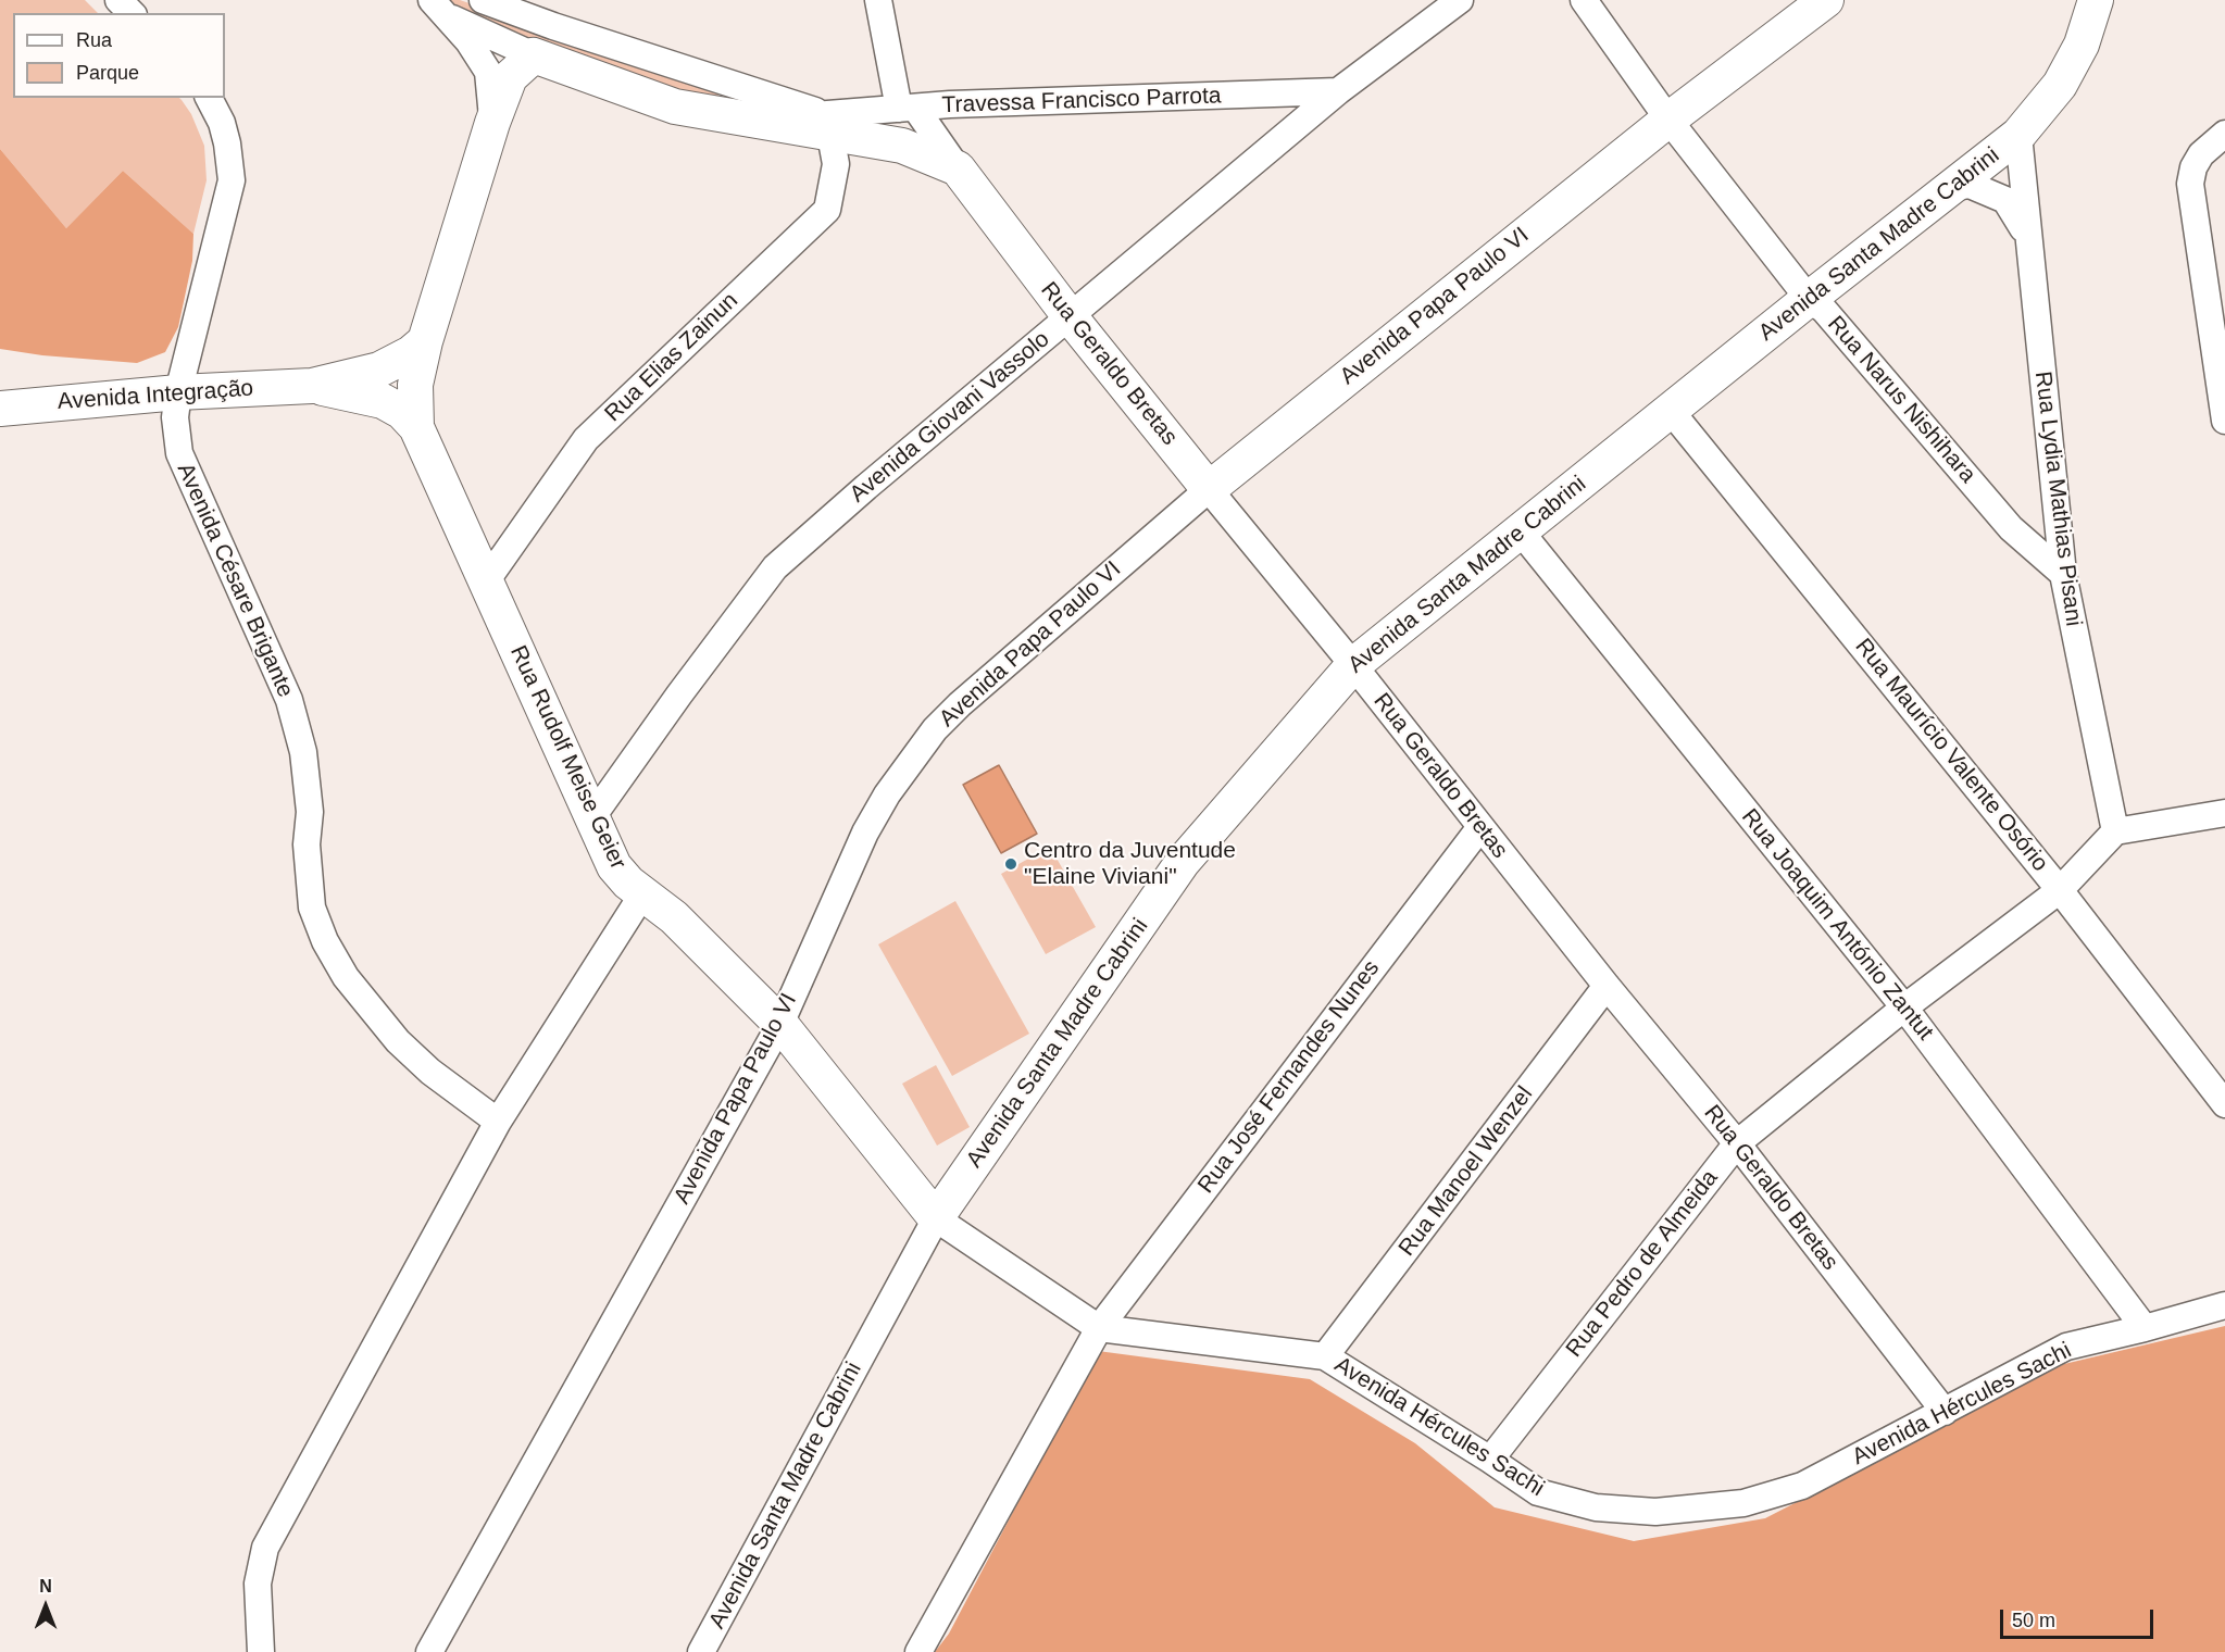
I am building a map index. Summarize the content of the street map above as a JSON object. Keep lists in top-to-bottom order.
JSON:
{
  "streets": {
    "main road": [
      "Avenida Santa Madre Cabrini",
      "Avenida Papa Paulo VI",
      "Rua Geraldo Bretas",
      "Avenida Integração",
      "Rua Rudolf Meise Geier"
    ],
    "street": [
      "Travessa Francisco Parrota",
      "Rua Elias Zainun",
      "Rua Narus Nishihara",
      "Avenida Giovani Vassolo",
      "Rua Lydia Mathias Pisani",
      "Avenida Césare Brigante",
      "Rua Maurício Valente Osório",
      "Rua Joaquim António Zantut",
      "Rua José Fernandes Nunes",
      "Rua Manoel Wenzel",
      "Rua Pedro de Almeida",
      "Avenida Hércules Sachi"
    ]
  },
  "crossings": [
    ["Travessa Francisco Parrota", "Rua Elias Zainun"],
    ["Travessa Francisco Parrota", "Rua Geraldo Bretas"],
    ["Travessa Francisco Parrota", "Avenida Giovani Vassolo"],
    ["Avenida Santa Madre Cabrini", "Rua Geraldo Bretas"],
    ["Avenida Santa Madre Cabrini", "Rua Narus Nishihara"],
    ["Avenida Santa Madre Cabrini", "Rua Lydia Mathias Pisani"],
    ["Avenida Santa Madre Cabrini", "Rua Maurício Valente Osório"],
    ["Avenida Santa Madre Cabrini", "Rua Rudolf Meise Geier"],
    ["Avenida Santa Madre Cabrini", "Rua Joaquim António Zantut"],
    ["Avenida Papa Paulo VI", "Rua Geraldo Bretas"],
    ["Avenida Papa Paulo VI", "Rua Narus Nishihara"],
    ["Avenida Papa Paulo VI", "Rua Rudolf Meise Geier"],
    ["Rua Elias Zainun", "Rua Rudolf Meise Geier"],
    ["Rua Geraldo Bretas", "Avenida Giovani Vassolo"],
    ["Rua Geraldo Bretas", "Rua José Fernandes Nunes"],
    ["Rua Geraldo Bretas", "Rua Manoel Wenzel"],
    ["Rua Geraldo Bretas", "Rua Pedro de Almeida"],
    ["Rua Geraldo Bretas", "Avenida Hércules Sachi"],
    ["Avenida Integração", "Avenida Césare Brigante"],
    ["Avenida Integração", "Rua Rudolf Meise Geier"],
    ["Rua Narus Nishihara", "Rua Lydia Mathias Pisani"],
    ["Avenida Giovani Vassolo", "Rua Rudolf Meise Geier"],
    ["Rua Lydia Mathias Pisani", "Rua Pedro de Almeida"],
    ["Rua Maurício Valente Osório", "Rua Pedro de Almeida"],
    ["Rua Rudolf Meise Geier", "Rua José Fernandes Nunes"],
    ["Rua Rudolf Meise Geier", "Avenida Hércules Sachi"],
    ["Rua Joaquim António Zantut", "Rua Pedro de Almeida"],
    ["Rua Joaquim António Zantut", "Avenida Hércules Sachi"],
    ["Rua José Fernandes Nunes", "Avenida Hércules Sachi"],
    ["Rua Manoel Wenzel", "Avenida Hércules Sachi"],
    ["Rua Pedro de Almeida", "Avenida Hércules Sachi"]
  ],
  "places": ["Centro da Juventude \"Elaine Viviani\""],
  "legend": ["Rua", "Parque"],
  "scale_bar": "50 m",
  "north": "top"
}
